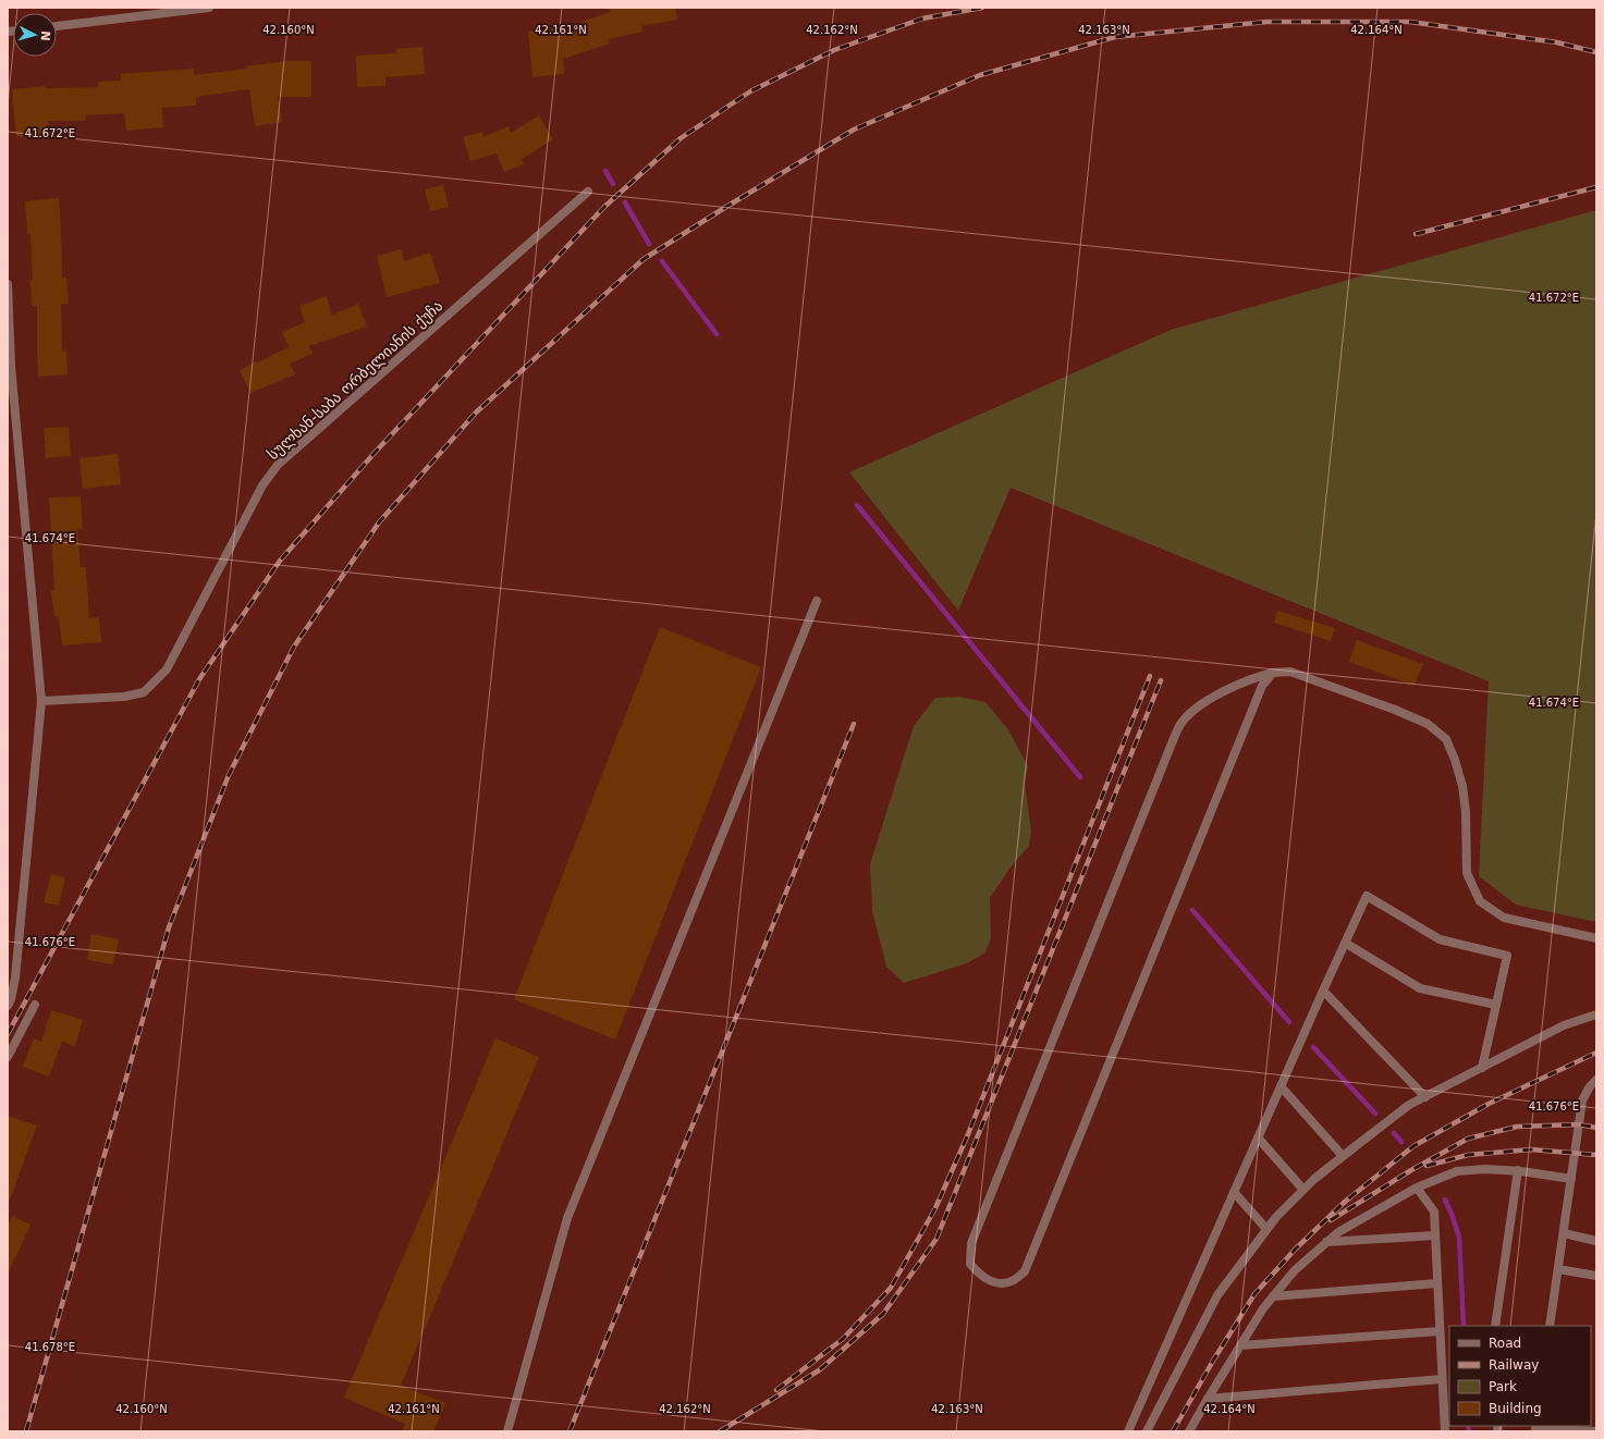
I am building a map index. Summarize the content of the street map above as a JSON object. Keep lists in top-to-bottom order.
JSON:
{
  "streets": {
    "street": ["სულხან-საბა ორბელიანის ქუჩა"]
  },
  "legend": [
    "Road",
    "Railway",
    "Park",
    "Building"
  ],
  "north": "right",
  "coordinates": [
    "42.160°N",
    "42.161°N",
    "42.162°N",
    "42.163°N",
    "42.164°N",
    "41.672°E",
    "41.674°E",
    "41.676°E",
    "41.678°E"
  ]
}
